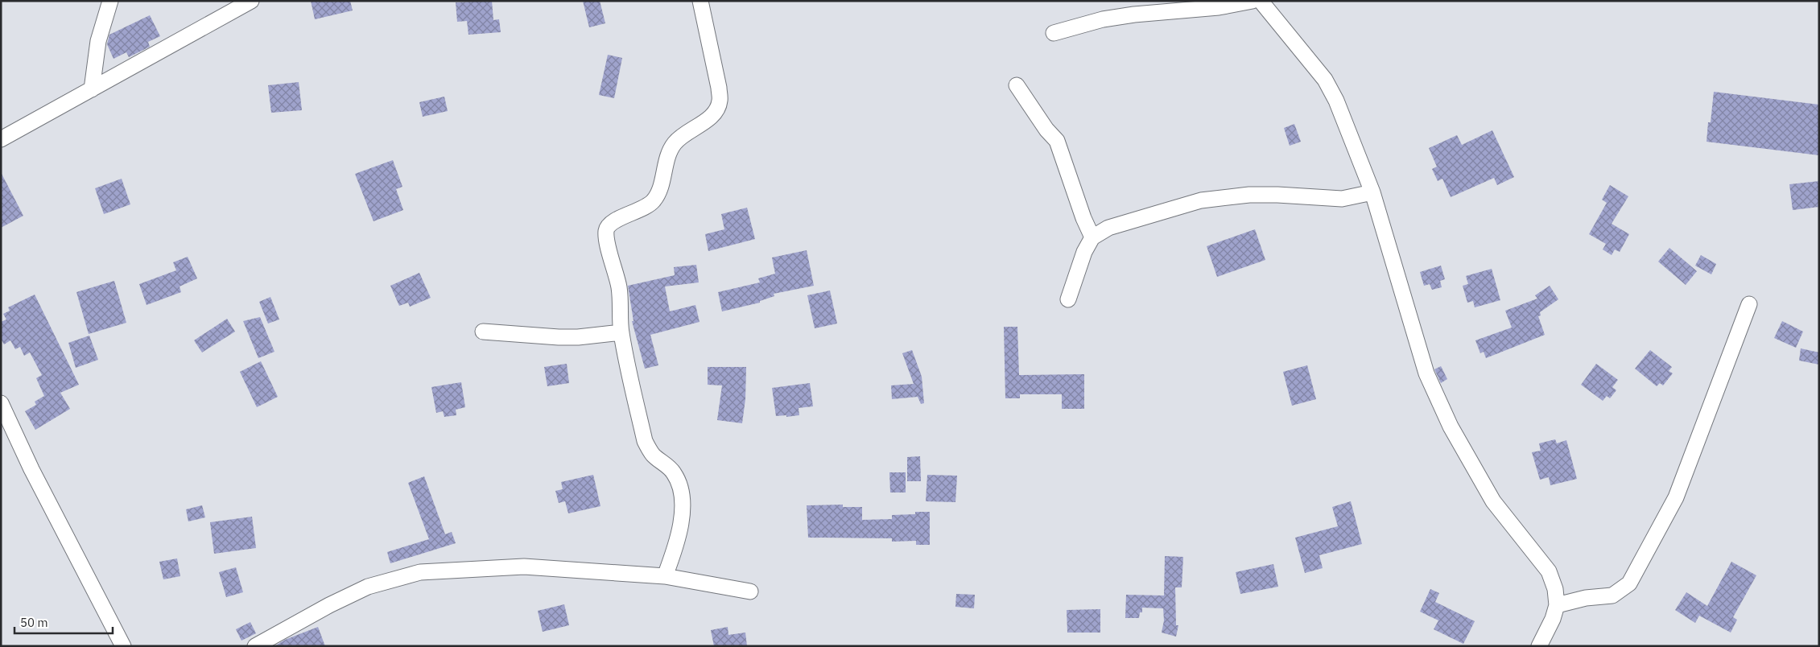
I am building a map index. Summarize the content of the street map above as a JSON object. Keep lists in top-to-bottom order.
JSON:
{
  "scale_bar": "50 m"
}
